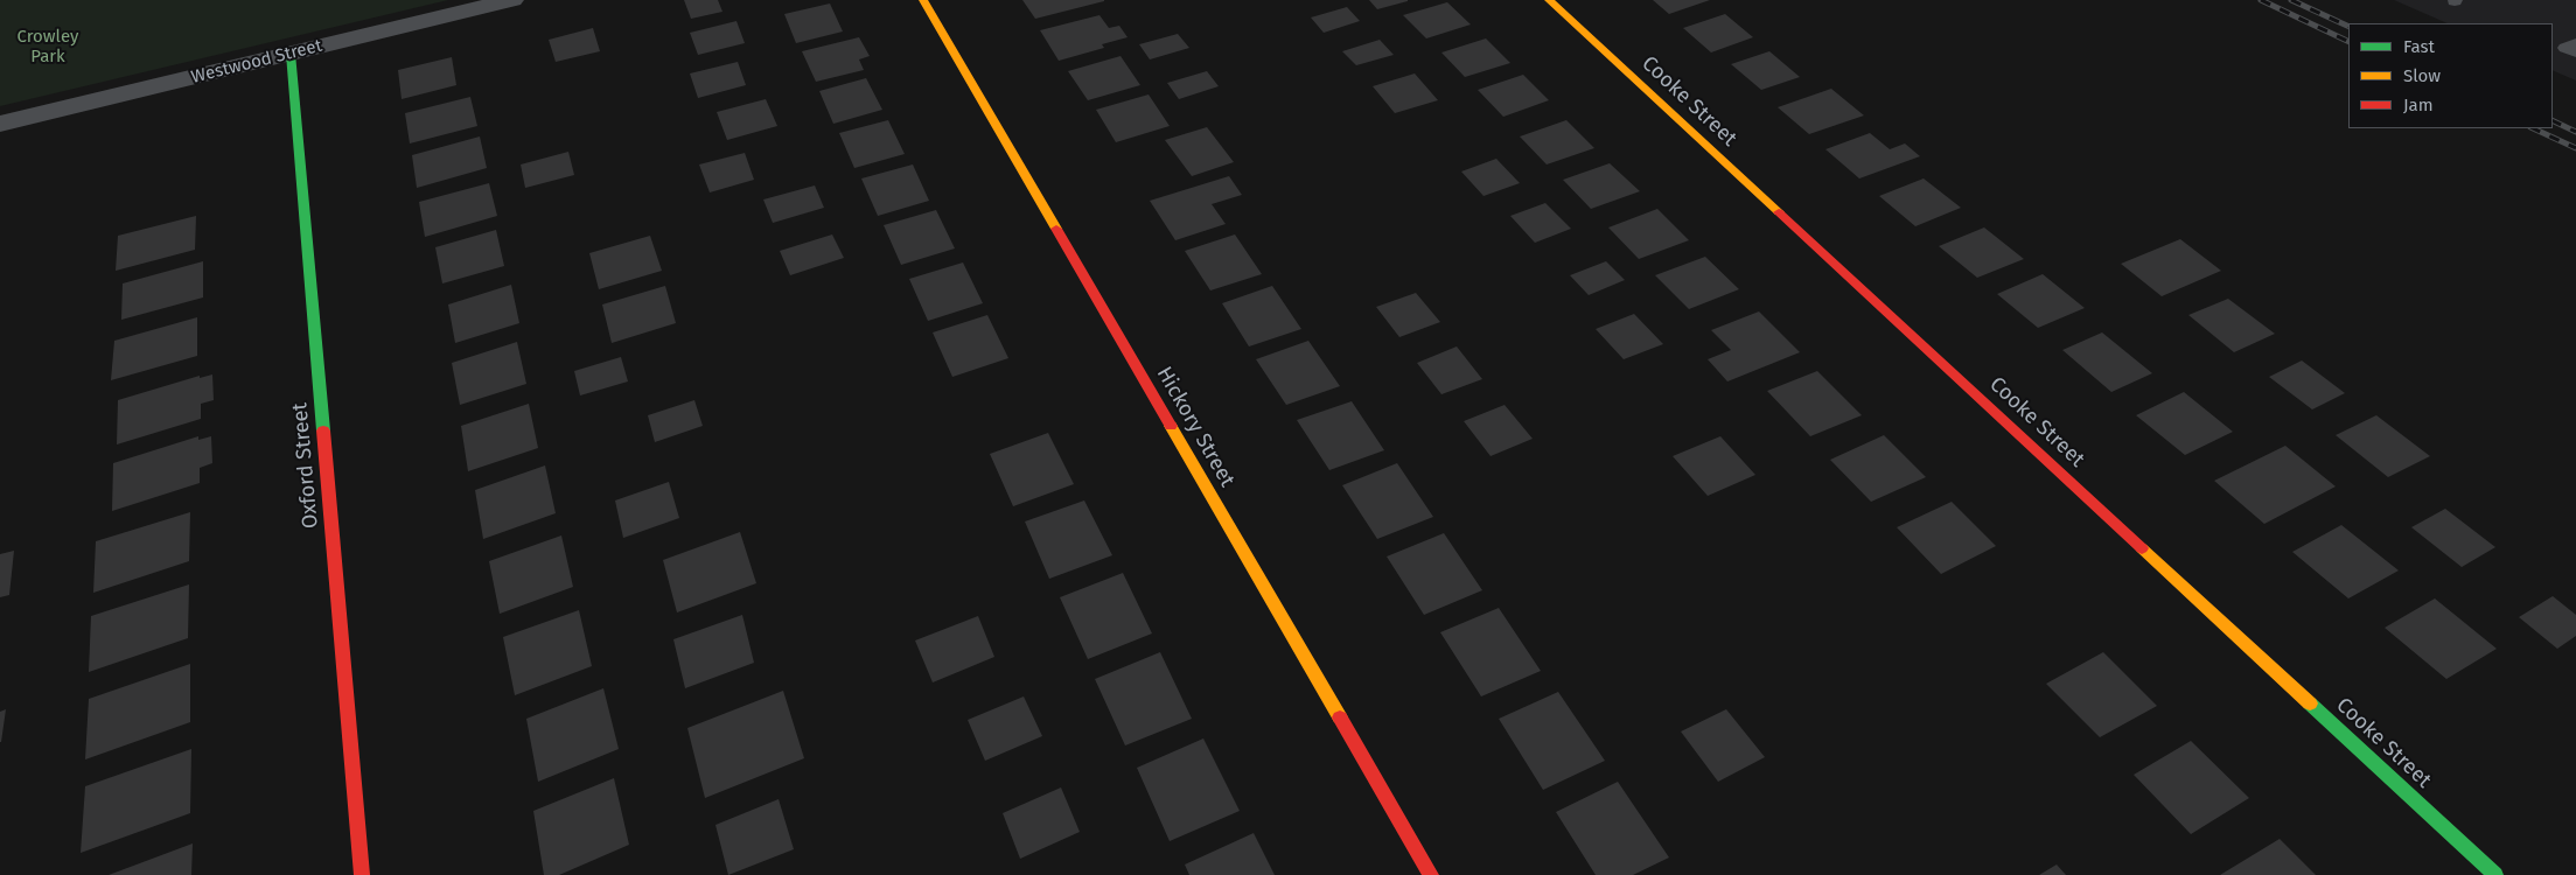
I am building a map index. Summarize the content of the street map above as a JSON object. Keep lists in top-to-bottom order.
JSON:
{
  "streets": {
    "street": [
      "Westwood Street",
      "Cooke Street",
      "Hickory Street",
      "Oxford Street"
    ]
  },
  "crossings": [
    ["Westwood Street", "Oxford Street"]
  ],
  "parks": ["Crowley Park"],
  "legend": ["Fast", "Slow", "Jam"]
}
